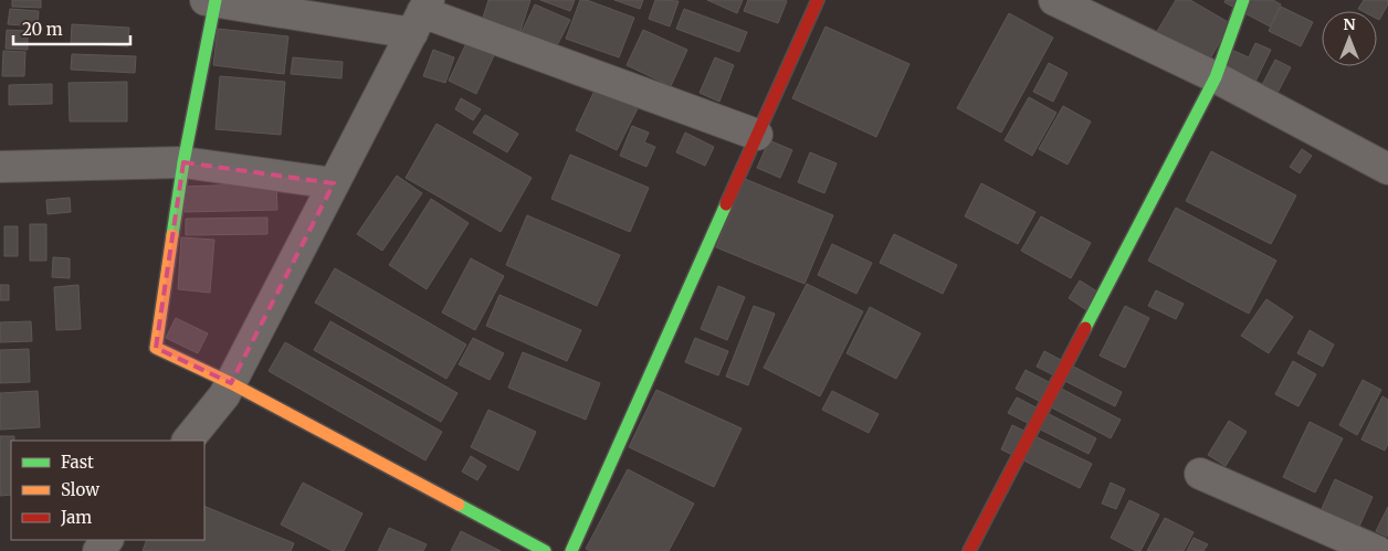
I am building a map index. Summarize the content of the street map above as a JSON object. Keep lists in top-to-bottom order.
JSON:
{
  "legend": ["Fast", "Slow", "Jam"],
  "scale_bar": "20 m",
  "north": "top"
}
